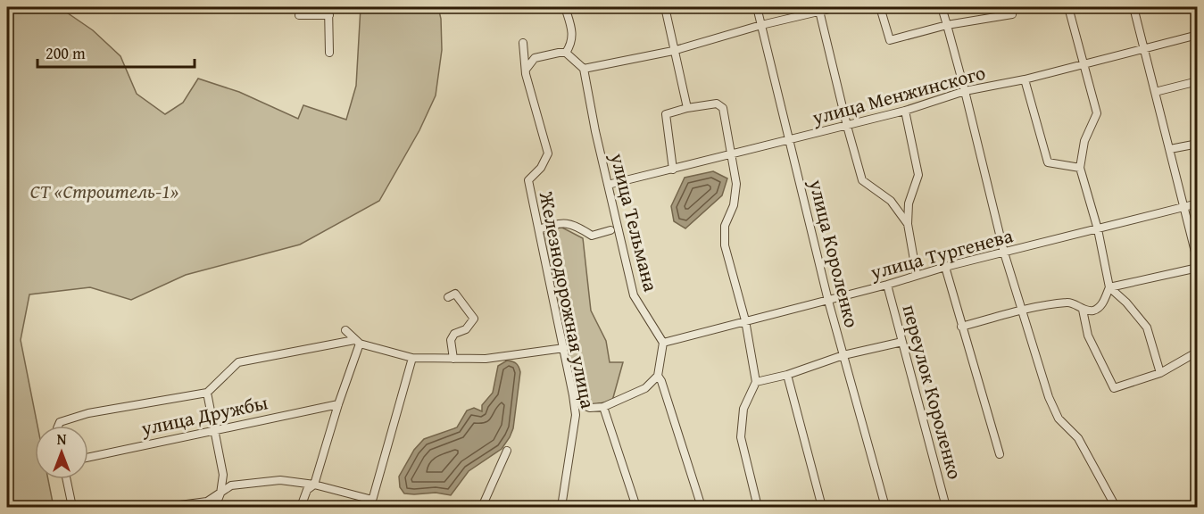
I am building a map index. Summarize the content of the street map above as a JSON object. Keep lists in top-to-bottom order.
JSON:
{
  "streets": {
    "street": [
      "улица Менжинского",
      "улица Тельмана",
      "улица Короленко",
      "улица Тургенева",
      "Железнодорожная улица",
      "переулок Короленко",
      "улица Дружбы"
    ]
  },
  "crossings": [
    ["улица Менжинского", "улица Тельмана"],
    ["улица Менжинского", "улица Короленко"],
    ["улица Тельмана", "улица Тургенева"],
    ["улица Короленко", "улица Тургенева"],
    ["улица Тургенева", "переулок Короленко"]
  ],
  "parks": ["СТ «Строитель-1»"],
  "scale_bar": "200 m",
  "north": "top"
}
